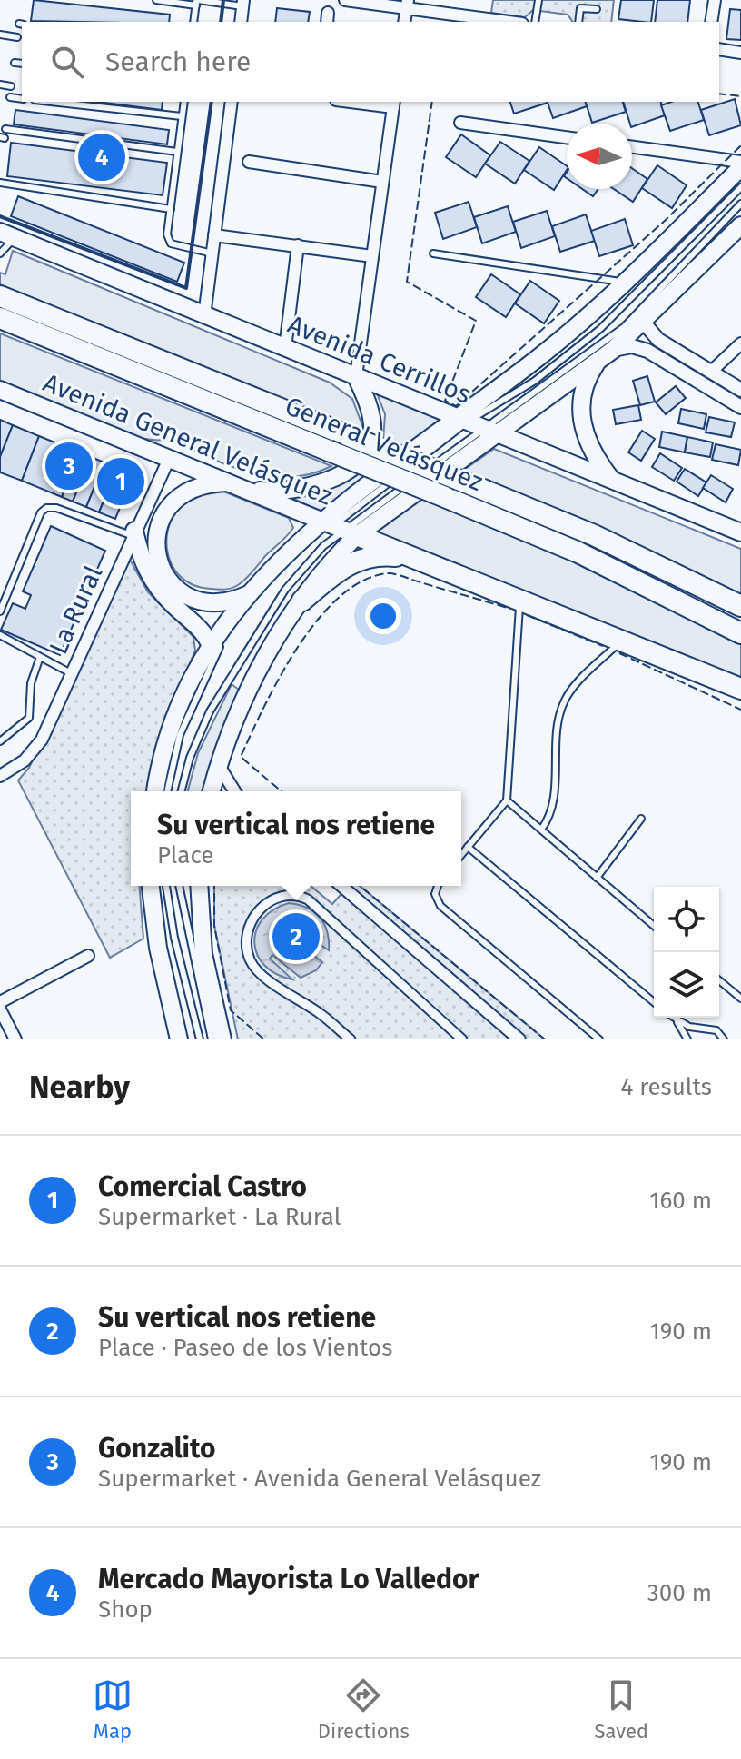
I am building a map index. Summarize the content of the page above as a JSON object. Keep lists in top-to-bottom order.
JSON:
{
  "streets": {
    "highway": ["General Velásquez"],
    "main road": ["Avenida Cerrillos", "Avenida General Velásquez"],
    "street": ["La Rural"]
  },
  "crossings": [
    ["Avenida General Velásquez", "La Rural"]
  ],
  "north": "left",
  "page": {
    "search": "Search here",
    "pins": [
      "4",
      "3",
      "1",
      "2"
    ],
    "popup": ["Su vertical nos retiene", "Place"],
    "heading": ["Nearby", "4 results"],
    "list": [
      {
        "mark": "1",
        "name": "Comercial Castro",
        "note": "Supermarket · La Rural",
        "value": "160 m"
      },
      {
        "mark": "2",
        "name": "Su vertical nos retiene",
        "note": "Place · Paseo de los Vientos",
        "value": "190 m"
      },
      {
        "mark": "3",
        "name": "Gonzalito",
        "note": "Supermarket · Avenida General Velásquez",
        "value": "190 m"
      },
      {
        "mark": "4",
        "name": "Mercado Mayorista Lo Valledor",
        "note": "Shop",
        "value": "300 m"
      }
    ],
    "nav": ["Map", "Directions", "Saved"]
  }
}
